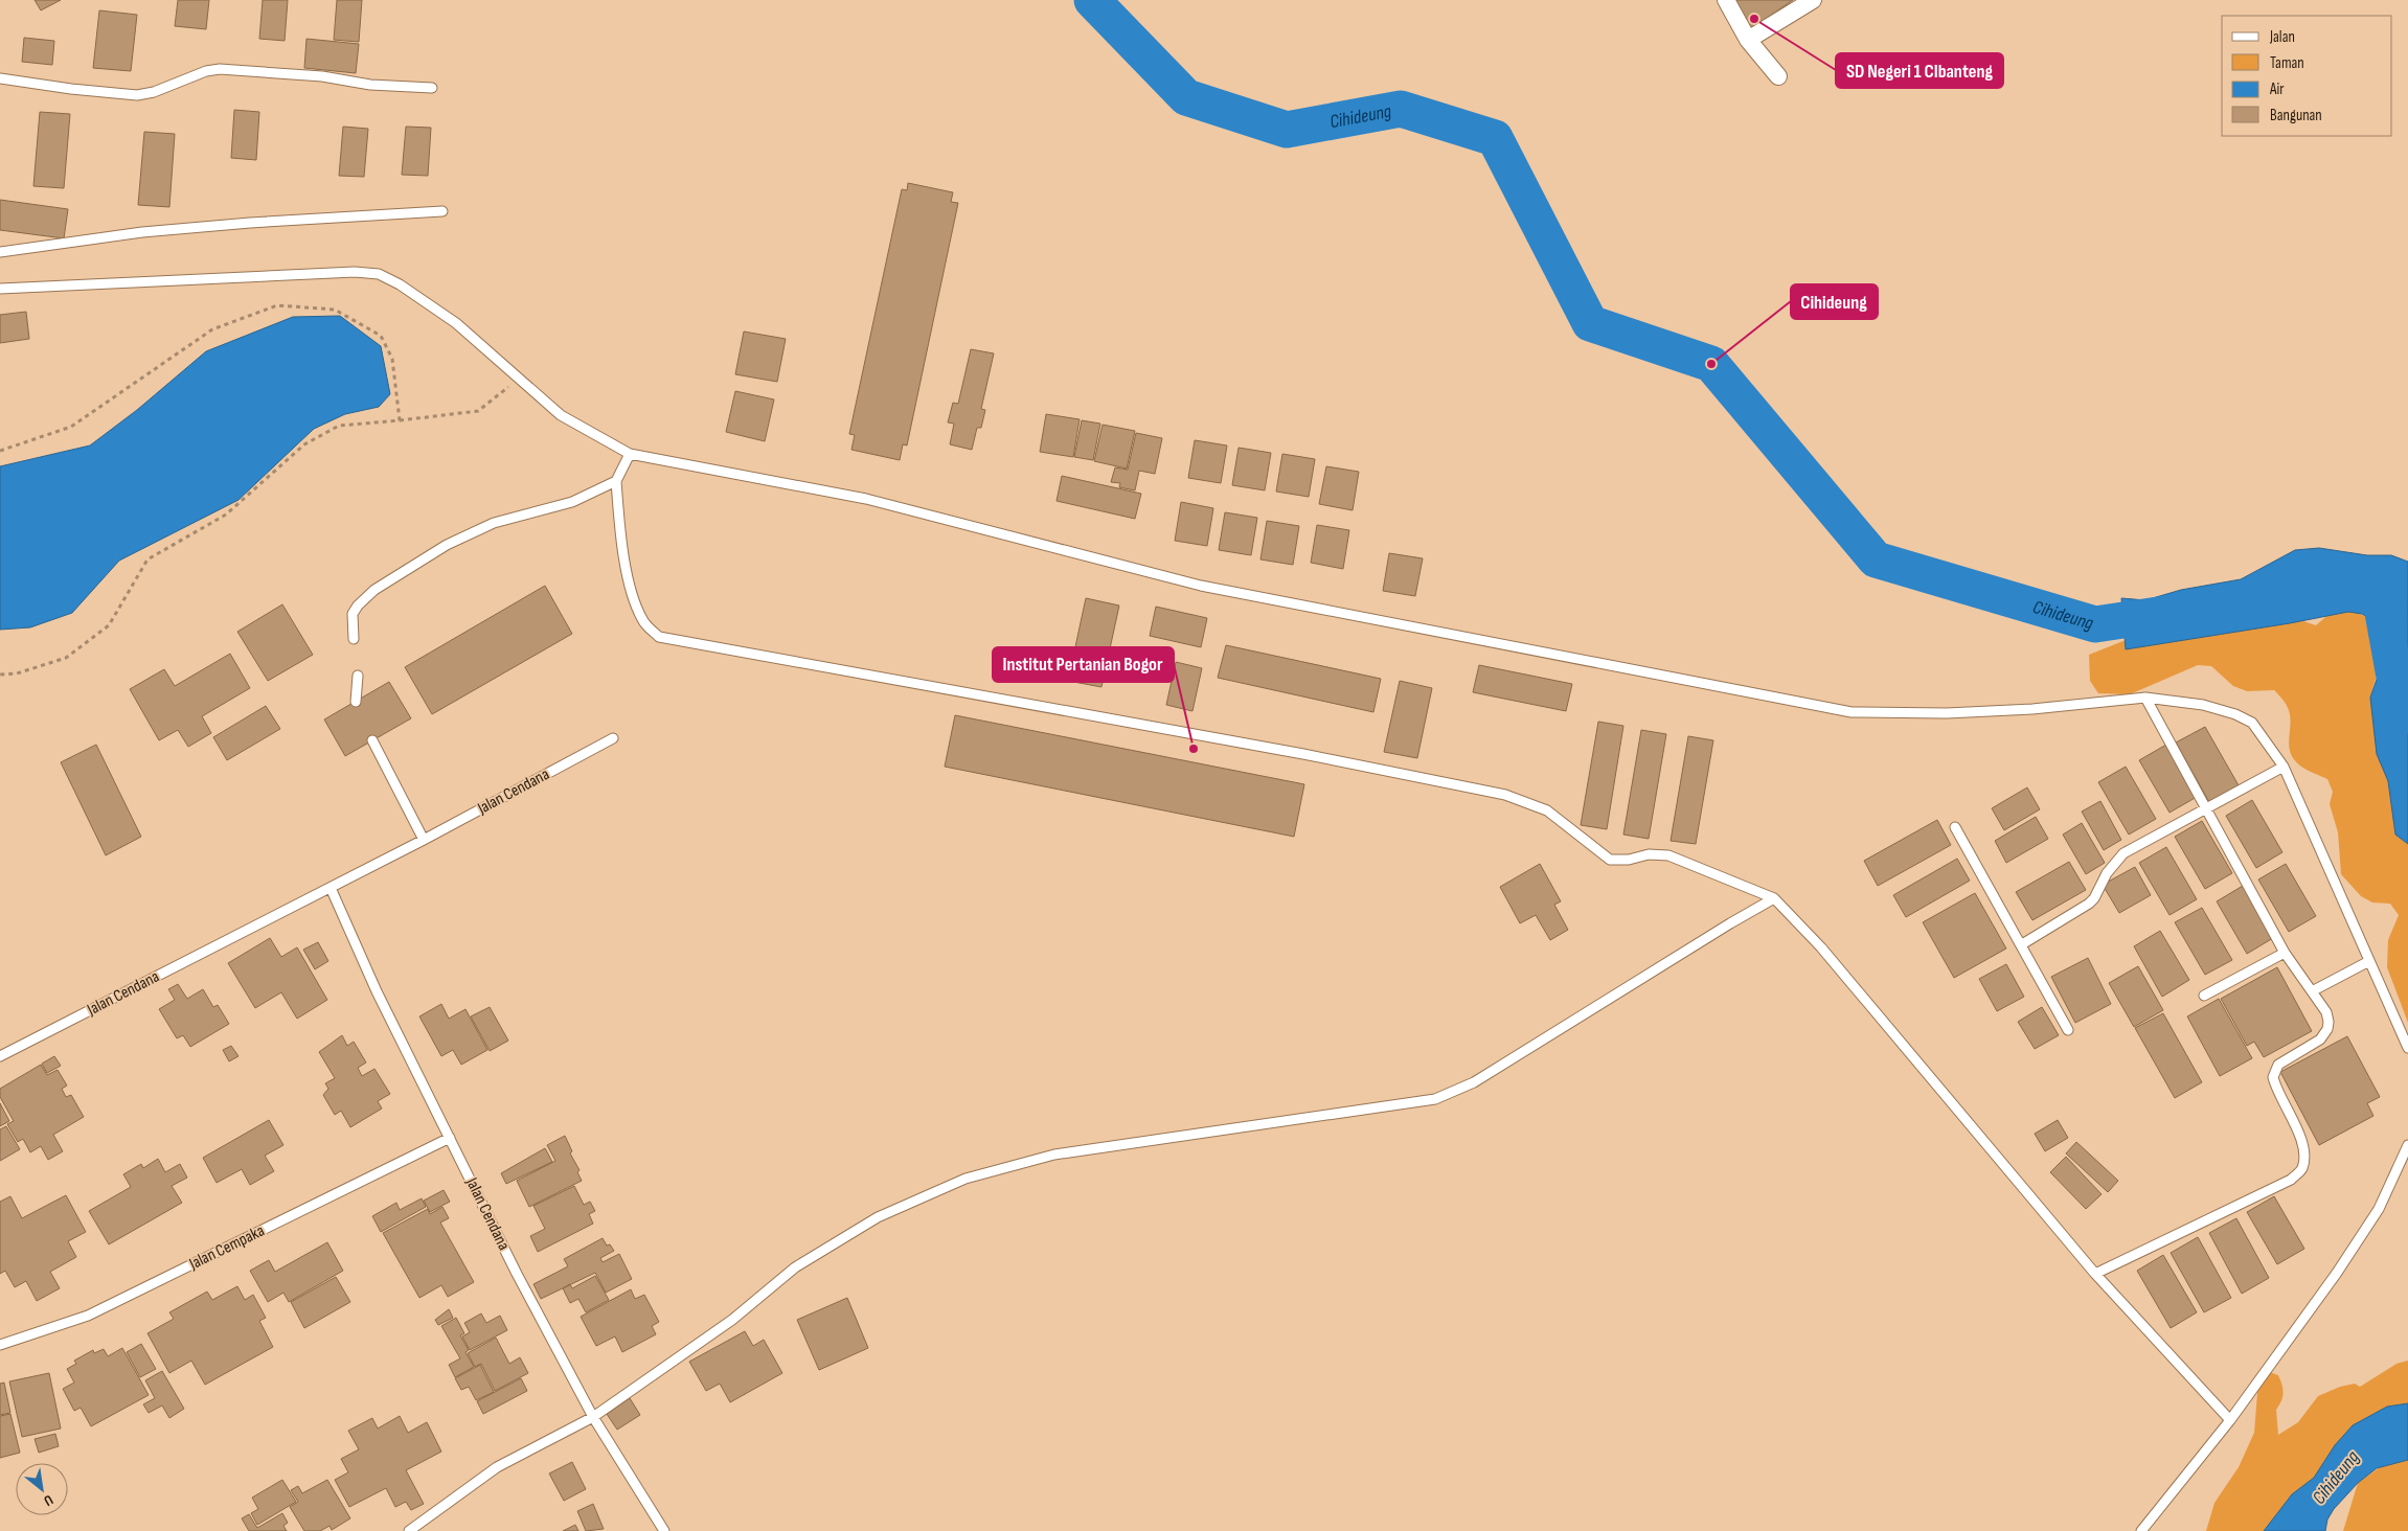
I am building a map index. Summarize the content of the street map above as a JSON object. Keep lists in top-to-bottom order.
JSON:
{
  "streets": {
    "lane": ["Jalan Cendana", "Jalan Cempaka"]
  },
  "crossings": [
    ["Jalan Cendana", "Jalan Cempaka"]
  ],
  "water": ["Cihideung"],
  "places": ["SD Negeri 1 CIbanteng", "Cihideung", "Institut Pertanian Bogor"],
  "legend": [
    "Jalan",
    "Taman",
    "Air",
    "Bangunan"
  ],
  "north": "bottom right"
}
